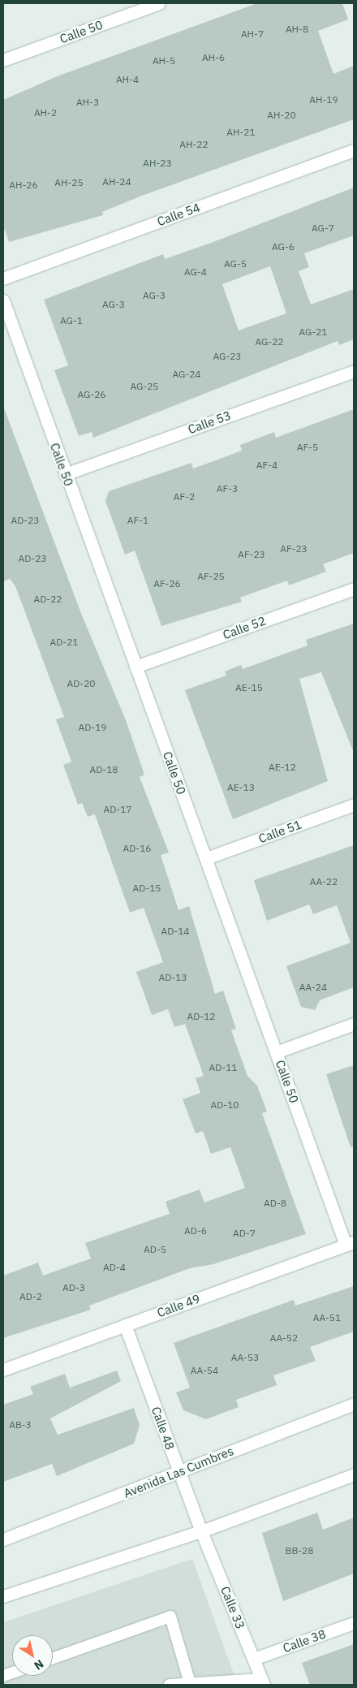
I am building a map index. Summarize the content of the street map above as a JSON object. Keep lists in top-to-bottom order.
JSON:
{
  "streets": {
    "street": [
      "Calle 50",
      "Calle 54",
      "Calle 53",
      "Calle 52",
      "Calle 51",
      "Calle 49",
      "Calle 48",
      "Avenida Las Cumbres",
      "Calle 33",
      "Calle 38"
    ]
  },
  "crossings": [
    ["Calle 50", "Calle 53"],
    ["Calle 50", "Calle 52"],
    ["Calle 50", "Calle 51"],
    ["Calle 50", "Calle 49"],
    ["Calle 49", "Calle 48"],
    ["Calle 48", "Avenida Las Cumbres"],
    ["Calle 48", "Calle 33"],
    ["Calle 33", "Calle 38"]
  ],
  "house_numbers": [
    "AH-8",
    "AH-7",
    "AH-6",
    "AH-5",
    "AH-4",
    "AH-19",
    "AH-3",
    "AH-2",
    "AH-20",
    "AH-21",
    "AH-22",
    "AH-23",
    "AH-24",
    "AH-25",
    "AH-26",
    "AG-7",
    "AG-6",
    "AG-5",
    "AG-4",
    "AG-3",
    "AG-3",
    "AG-1",
    "AG-21",
    "AG-22",
    "AG-23",
    "AG-24",
    "AG-25",
    "AG-26",
    "AF-5",
    "AF-4",
    "AF-3",
    "AF-2",
    "AD-23",
    "AF-1",
    "AF-23",
    "AF-23",
    "AD-23",
    "AF-25",
    "AF-26",
    "AD-22",
    "AD-21",
    "AD-20",
    "AE-15",
    "AD-19",
    "AE-12",
    "AD-18",
    "AE-13",
    "AD-17",
    "AD-16",
    "AA-22",
    "AD-15",
    "AD-14",
    "AD-13",
    "AA-24",
    "AD-12",
    "AD-11",
    "AD-10",
    "AD-8",
    "AD-6",
    "AD-7",
    "AD-5",
    "AD-4",
    "AD-3",
    "AD-2",
    "AA-51",
    "AA-52",
    "AA-53",
    "AA-54",
    "AB-3",
    "BB-28"
  ],
  "north": "bottom right"
}
